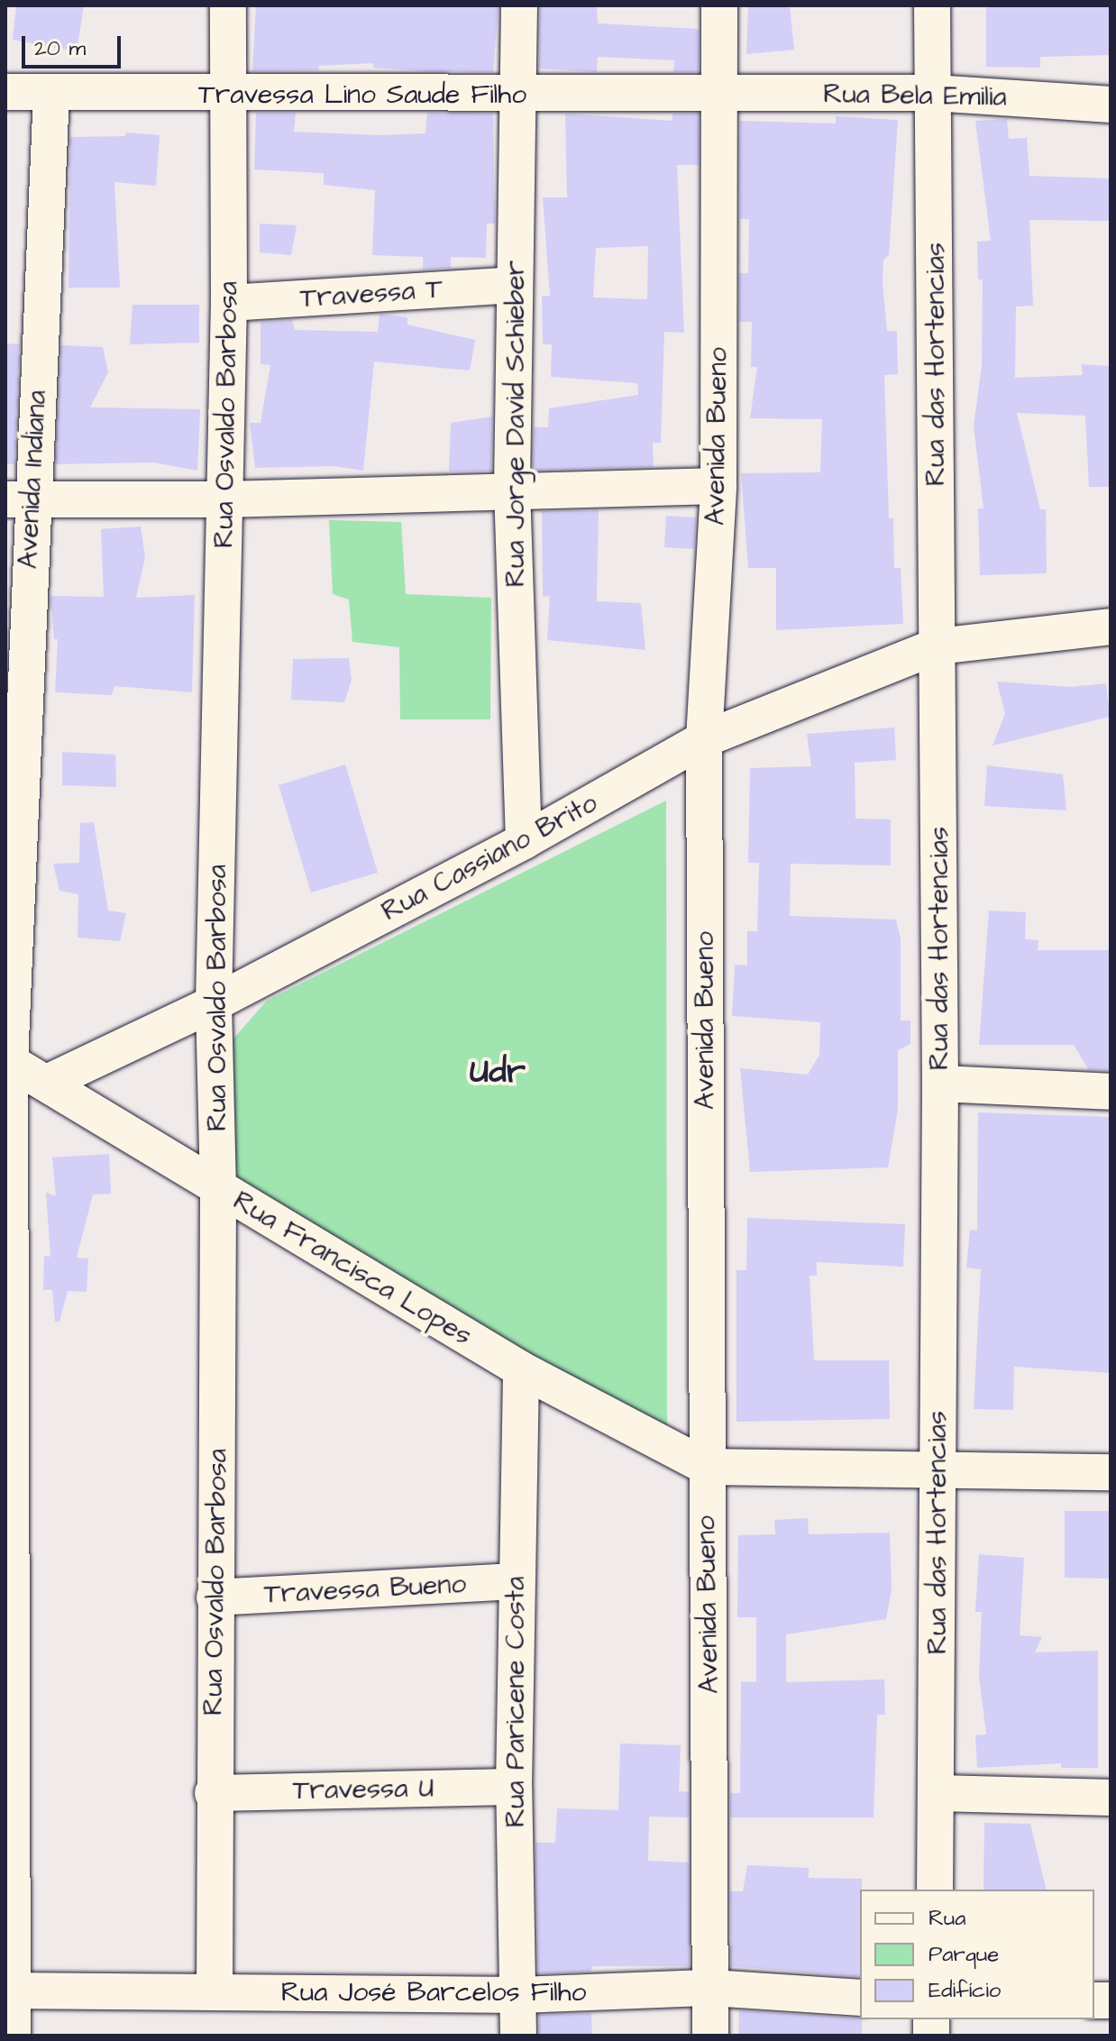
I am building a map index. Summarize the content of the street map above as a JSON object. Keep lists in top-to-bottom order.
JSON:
{
  "streets": {
    "street": [
      "Travessa Lino Saude Filho",
      "Rua Bela Emilia",
      "Travessa T",
      "Rua das Hortencias",
      "Rua Osvaldo Barbosa",
      "Rua Jorge David Schieber",
      "Avenida Bueno",
      "Avenida Indiana",
      "Rua Cassiano Brito",
      "Rua Francisca Lopes",
      "Travessa Bueno",
      "Rua Paricene Costa",
      "Travessa U",
      "Rua José Barcelos Filho"
    ]
  },
  "crossings": [
    ["Travessa Lino Saude Filho", "Rua Bela Emilia"],
    ["Travessa Lino Saude Filho", "Rua Osvaldo Barbosa"],
    ["Travessa Lino Saude Filho", "Rua Jorge David Schieber"],
    ["Travessa Lino Saude Filho", "Avenida Bueno"],
    ["Travessa Lino Saude Filho", "Avenida Indiana"],
    ["Rua Bela Emilia", "Rua das Hortencias"],
    ["Rua Bela Emilia", "Avenida Bueno"],
    ["Travessa T", "Rua Osvaldo Barbosa"],
    ["Travessa T", "Rua Jorge David Schieber"],
    ["Rua das Hortencias", "Rua Cassiano Brito"],
    ["Rua Osvaldo Barbosa", "Rua Cassiano Brito"],
    ["Rua Osvaldo Barbosa", "Rua Francisca Lopes"],
    ["Rua Osvaldo Barbosa", "Travessa Bueno"],
    ["Rua Osvaldo Barbosa", "Travessa U"],
    ["Rua Osvaldo Barbosa", "Rua José Barcelos Filho"],
    ["Rua Jorge David Schieber", "Rua Cassiano Brito"],
    ["Avenida Bueno", "Rua Cassiano Brito"],
    ["Avenida Bueno", "Rua Francisca Lopes"],
    ["Avenida Bueno", "Rua José Barcelos Filho"],
    ["Avenida Indiana", "Rua Francisca Lopes"],
    ["Avenida Indiana", "Rua José Barcelos Filho"],
    ["Rua Cassiano Brito", "Rua Francisca Lopes"],
    ["Rua Francisca Lopes", "Rua Paricene Costa"],
    ["Travessa Bueno", "Rua Paricene Costa"],
    ["Rua Paricene Costa", "Travessa U"],
    ["Rua Paricene Costa", "Rua José Barcelos Filho"]
  ],
  "districts": ["Udr"],
  "legend": ["Rua", "Parque", "Edifício"],
  "scale_bar": "20 m"
}
